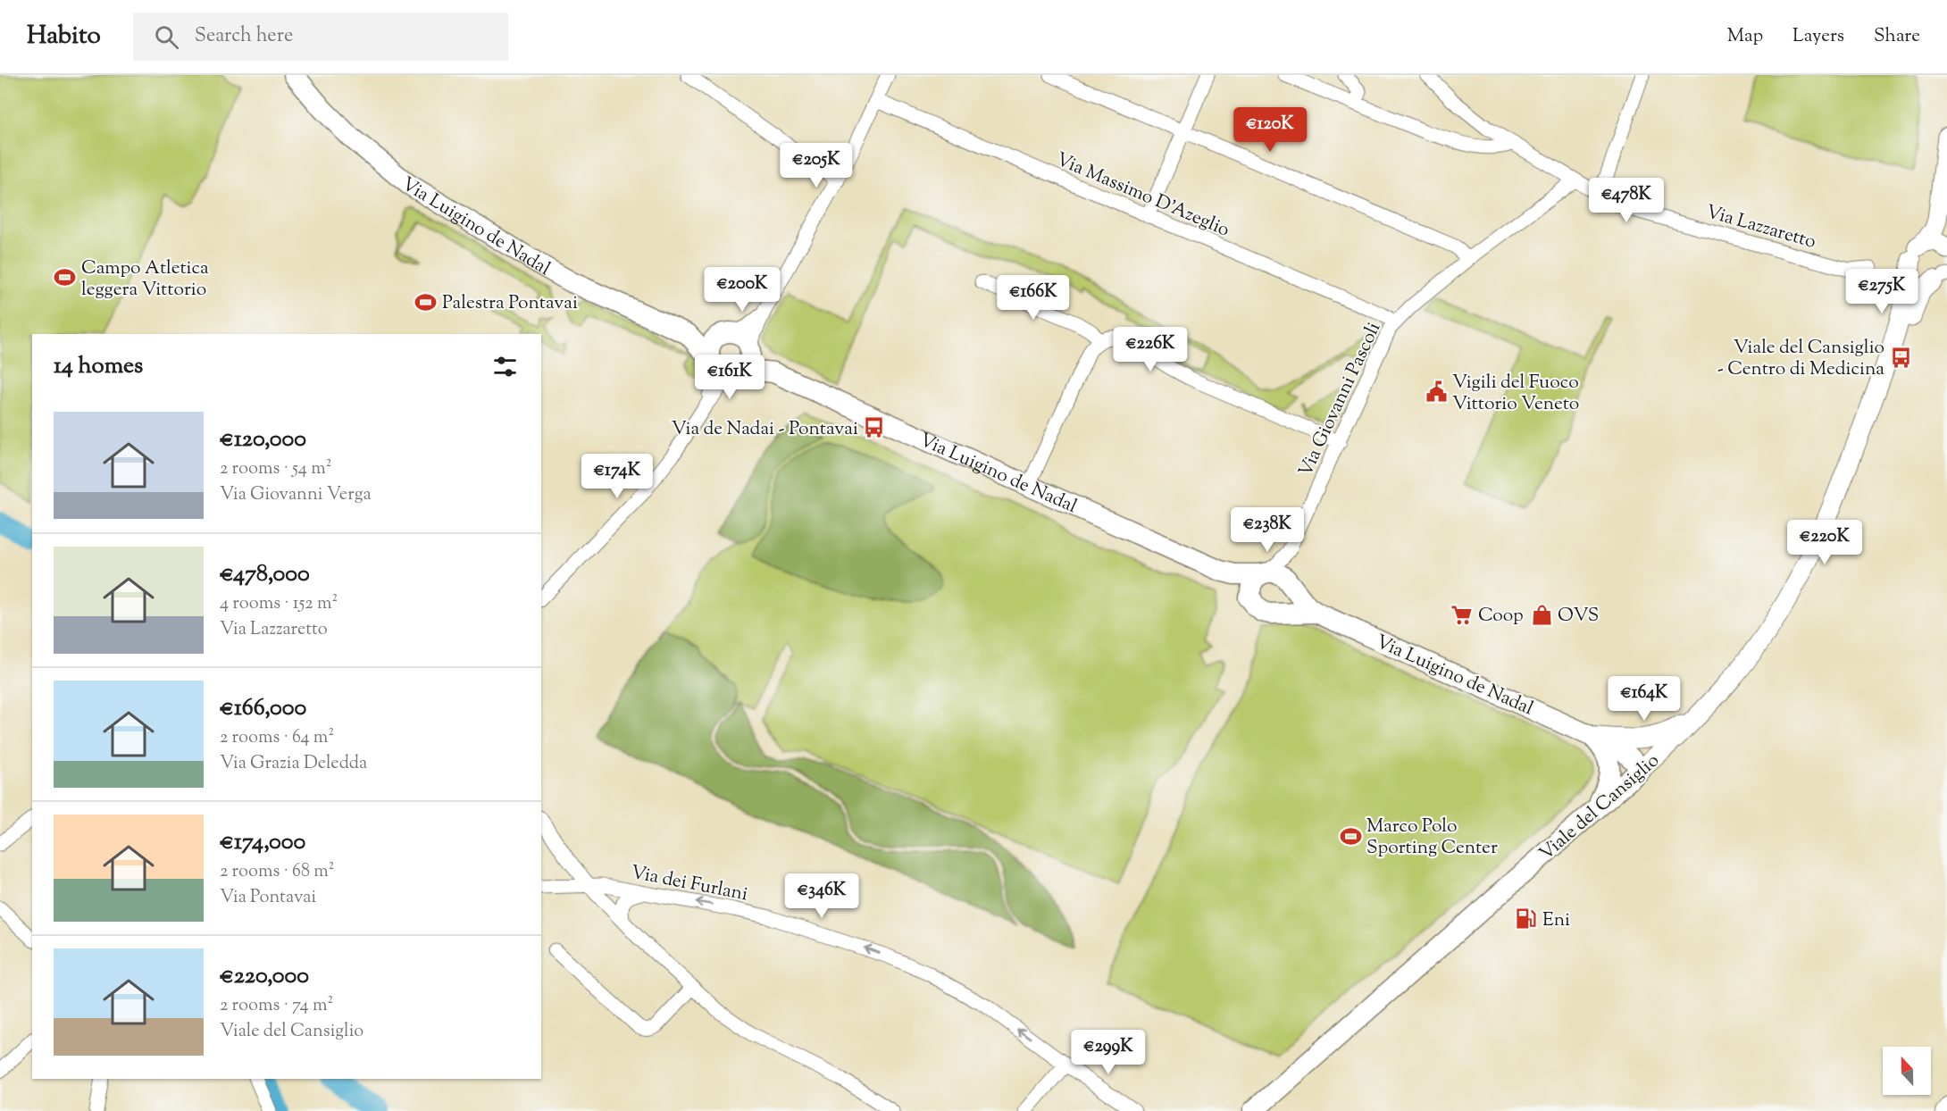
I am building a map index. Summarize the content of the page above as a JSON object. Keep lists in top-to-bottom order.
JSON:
{
  "streets": {
    "main road": ["Via Luigino de Nadal", "Viale del Cansiglio"],
    "street": [
      "Via Massimo D'Azeglio",
      "Via Lazzaretto",
      "Via Giovanni Pascoli",
      "Via dei Furlani"
    ]
  },
  "crossings": [
    ["Via Massimo D'Azeglio", "Via Giovanni Pascoli"],
    ["Via Luigino de Nadal", "Via Giovanni Pascoli"],
    ["Via Luigino de Nadal", "Viale del Cansiglio"],
    ["Via Lazzaretto", "Via Giovanni Pascoli"]
  ],
  "places": {
    "sports": ["Campo Atletica leggera Vittorio", "Palestra Pontavai", "Marco Polo Sporting Center"],
    "bus stop": ["Viale del Cansiglio - Centro di Medicina", "Via de Nadai - Pontavai"],
    "public building": ["Vigili del Fuoco Vittorio Veneto"],
    "supermarket": ["Coop"],
    "shop": ["OVS"],
    "fuel station": ["Eni"]
  },
  "north": "top",
  "page": {
    "header": "Habito",
    "search": "Search here",
    "nav": ["Map", "Layers", "Share"],
    "price": [
      "€120K",
      "€205K",
      "€478K",
      "€200K",
      "€275K",
      "€166K",
      "€226K",
      "€161K",
      "€174K",
      "€238K",
      "€220K",
      "€164K",
      "€346K",
      "€299K"
    ],
    "heading": "14 homes",
    "list": [
      {
        "name": "€120,000",
        "note": "2 rooms · 54 m² · Via Giovanni Verga"
      },
      {
        "name": "€478,000",
        "note": "4 rooms · 152 m² · Via Lazzaretto"
      },
      {
        "name": "€166,000",
        "note": "2 rooms · 64 m² · Via Grazia Deledda"
      },
      {
        "name": "€174,000",
        "note": "2 rooms · 68 m² · Via Pontavai"
      },
      {
        "name": "€220,000",
        "note": "2 rooms · 74 m² · Viale del Cansiglio"
      }
    ]
  }
}
